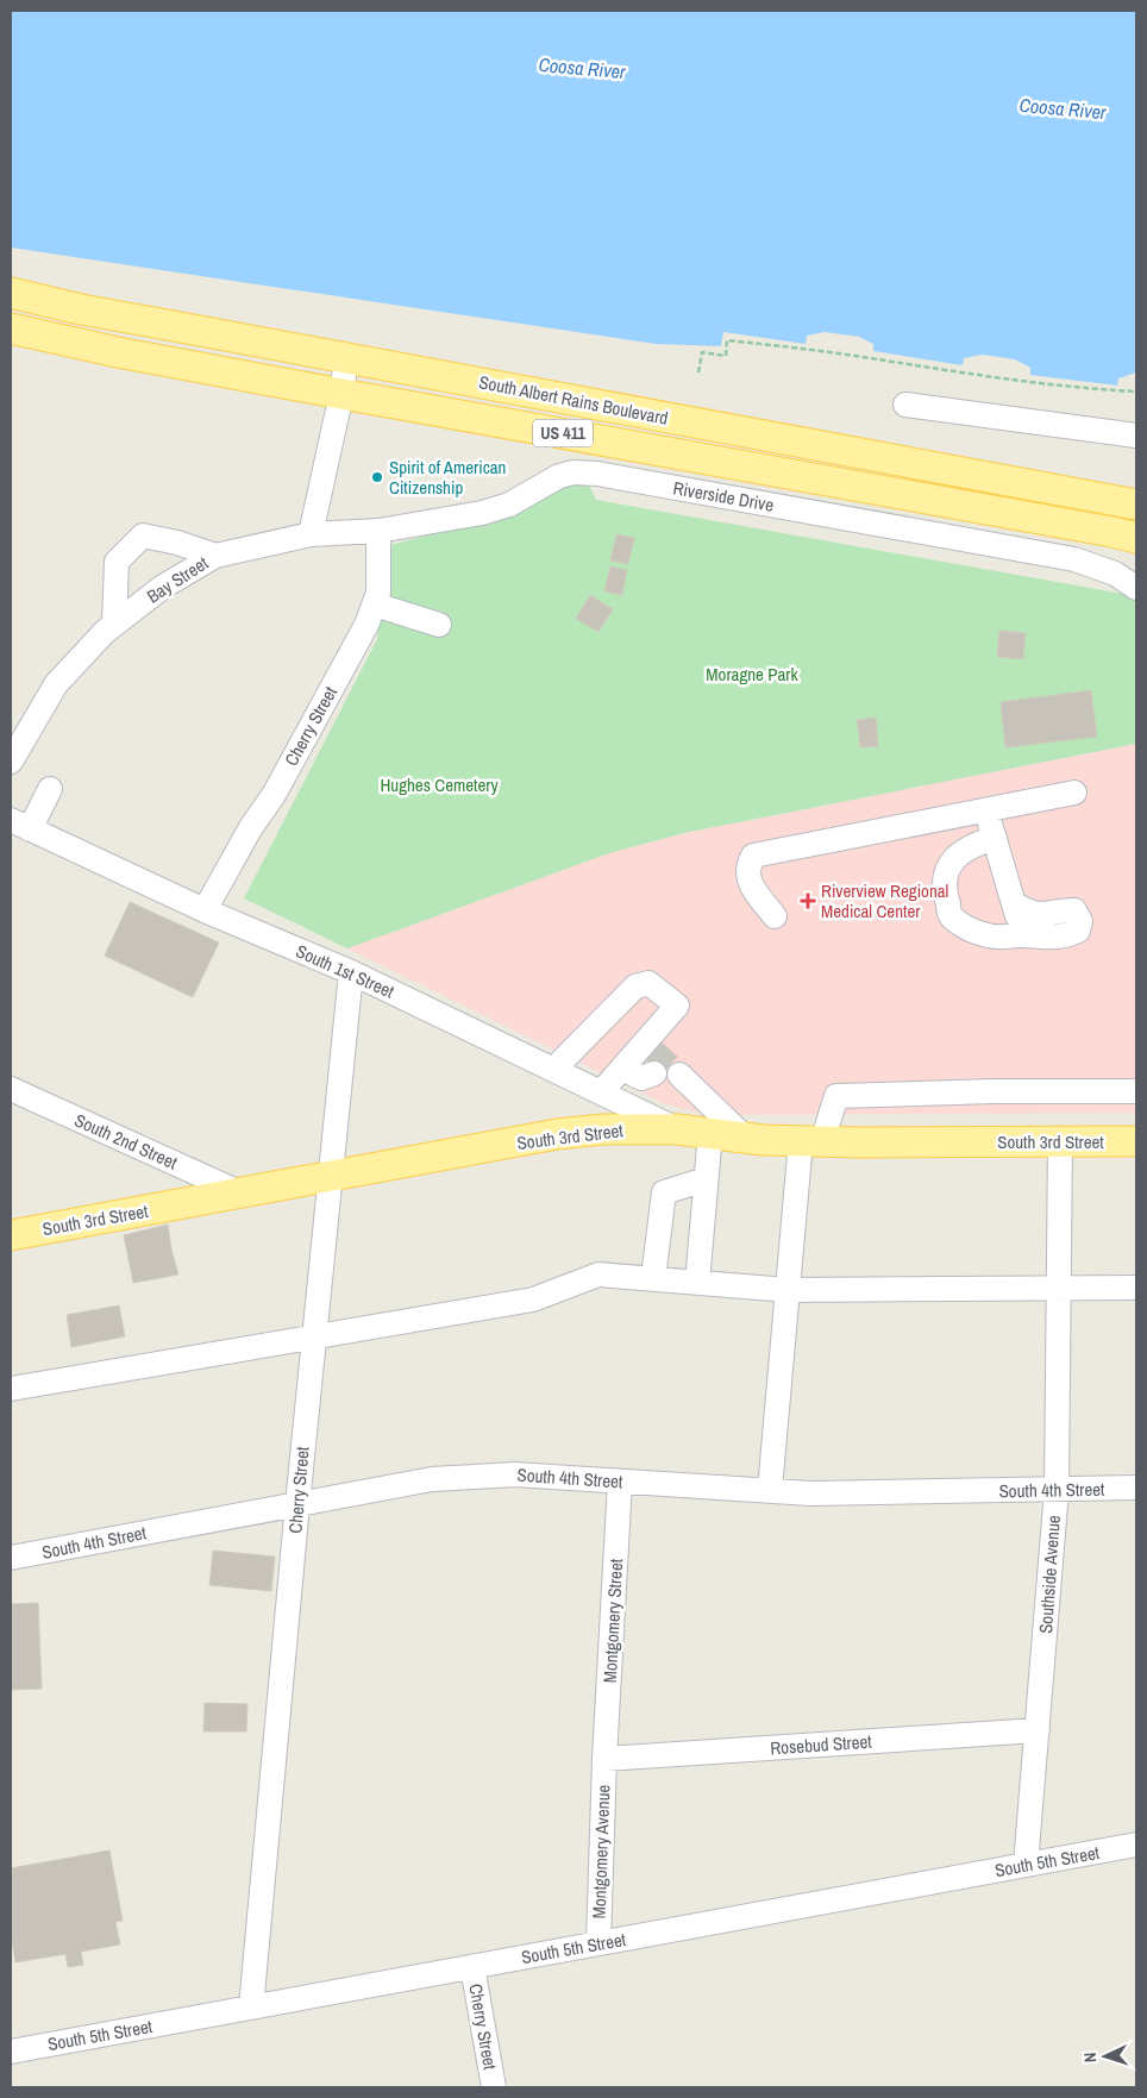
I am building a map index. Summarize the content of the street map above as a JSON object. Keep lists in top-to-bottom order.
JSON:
{
  "streets": {
    "main road": ["South Albert Rains Boulevard", "US 411", "South 3rd Street"],
    "street": [
      "Riverside Drive",
      "Bay Street",
      "Cherry Street",
      "South 1st Street",
      "South 2nd Street",
      "South 4th Street",
      "Southside Avenue",
      "Montgomery Street",
      "Rosebud Street",
      "Montgomery Avenue",
      "South 5th Street"
    ]
  },
  "crossings": [
    ["Riverside Drive", "Bay Street"],
    ["Riverside Drive", "Cherry Street"],
    ["Cherry Street", "South 1st Street"],
    ["Cherry Street", "South 3rd Street"],
    ["Cherry Street", "South 4th Street"],
    ["Cherry Street", "South 5th Street"],
    ["South 1st Street", "South 3rd Street"],
    ["South 3rd Street", "South 2nd Street"],
    ["South 3rd Street", "Southside Avenue"],
    ["South 4th Street", "Southside Avenue"],
    ["South 4th Street", "Montgomery Street"],
    ["Southside Avenue", "Rosebud Street"],
    ["Southside Avenue", "South 5th Street"],
    ["Montgomery Street", "Rosebud Street"],
    ["Montgomery Street", "Montgomery Avenue"],
    ["Rosebud Street", "Montgomery Avenue"],
    ["Montgomery Avenue", "South 5th Street"]
  ],
  "water": ["Coosa River"],
  "parks": ["Moragne Park", "Hughes Cemetery"],
  "places": {
    "other": ["Spirit of American Citizenship"],
    "health": ["Riverview Regional Medical Center"]
  },
  "north": "left"
}
